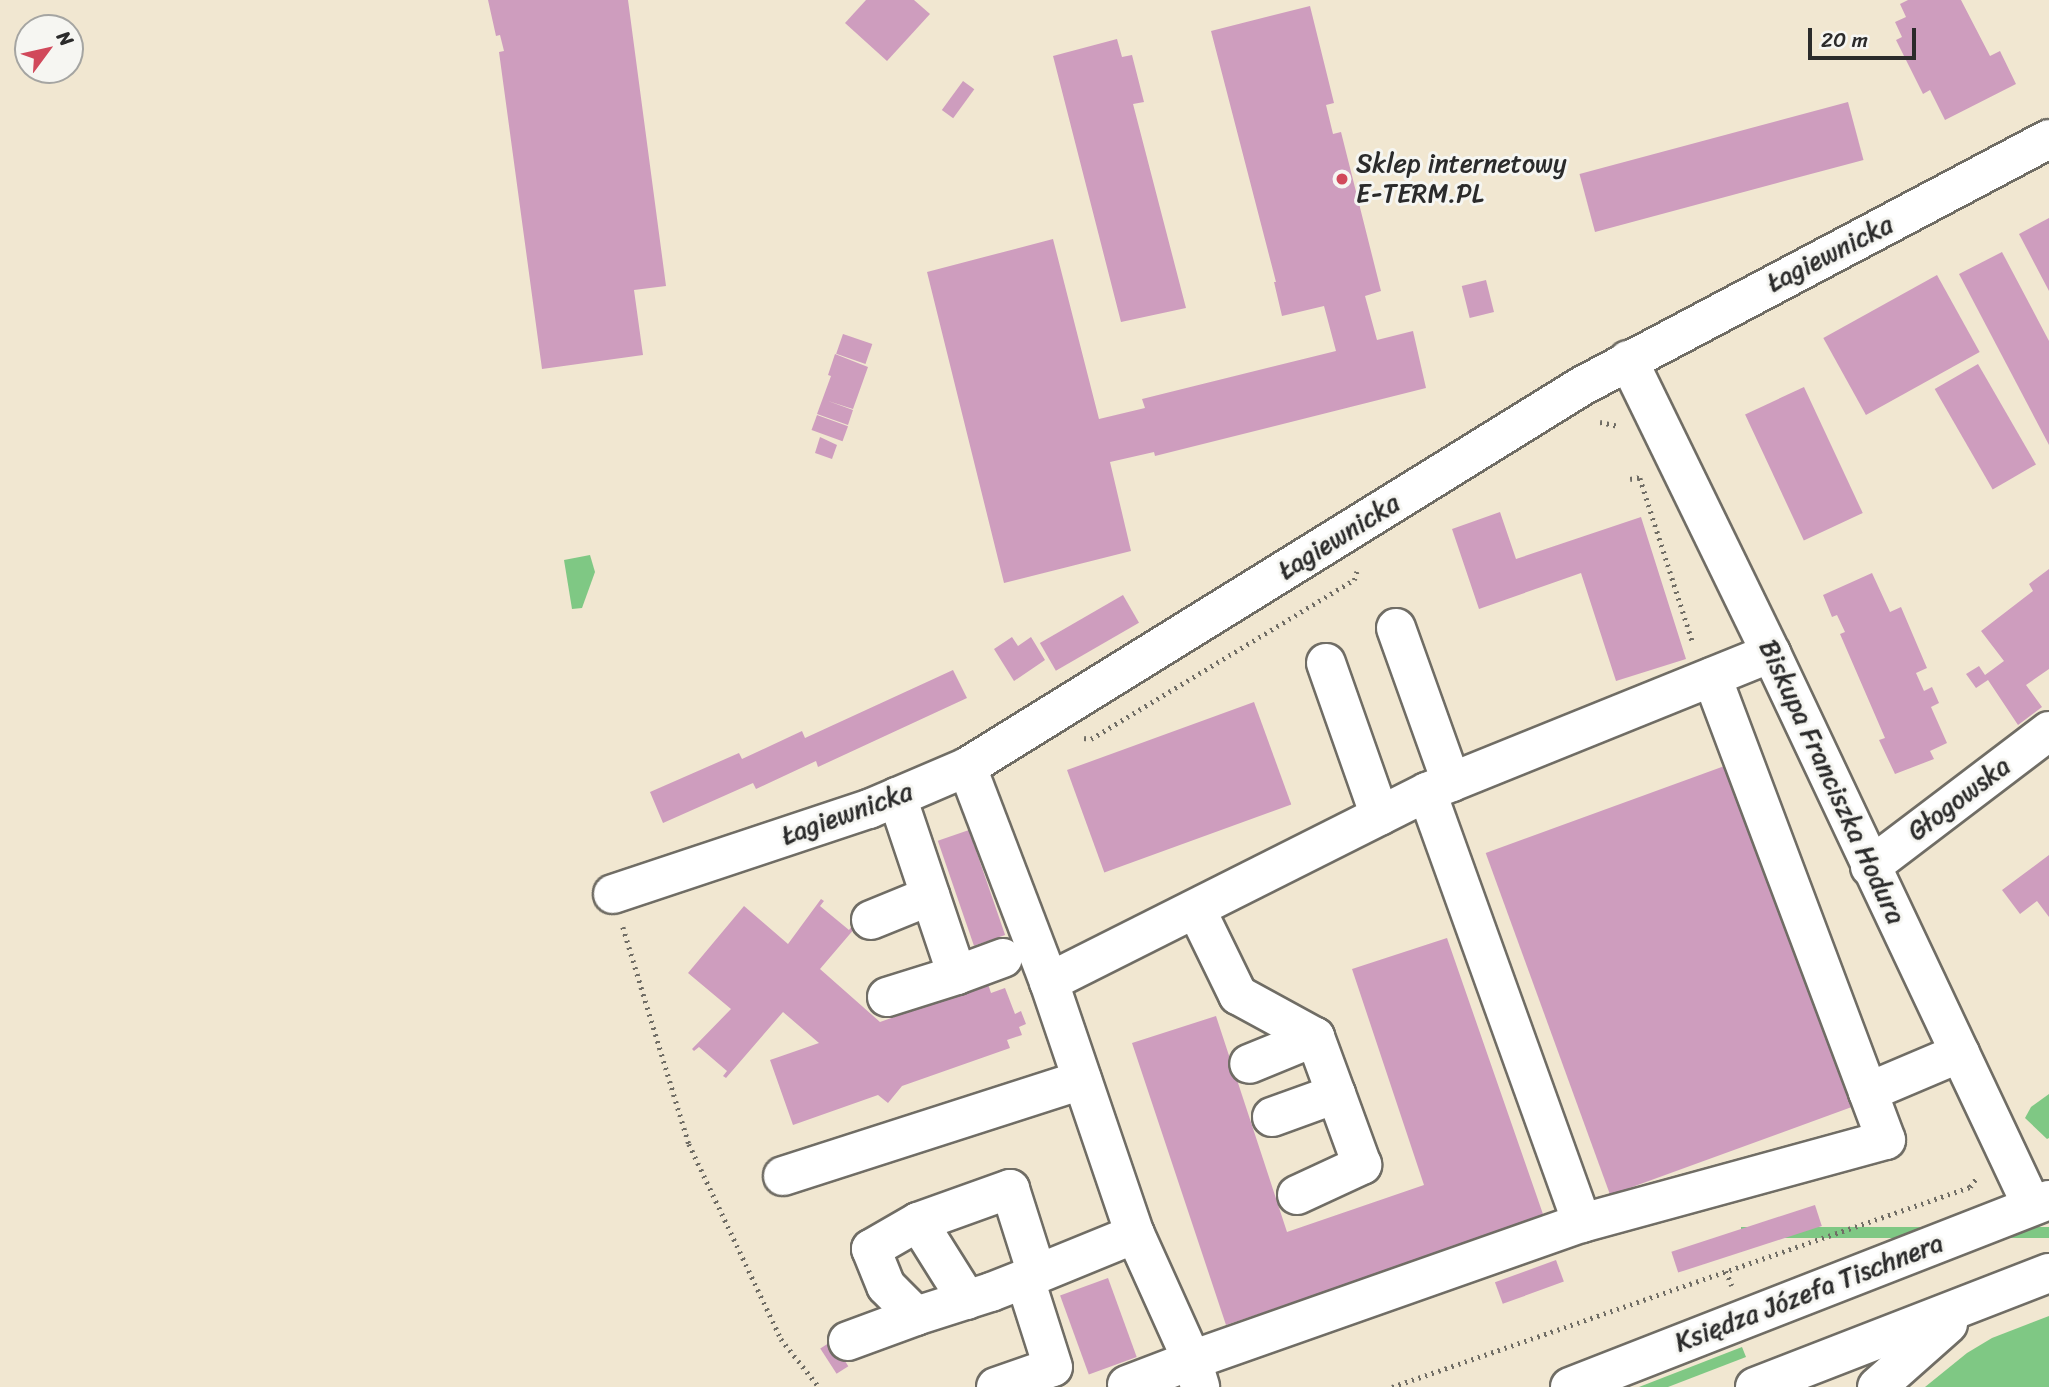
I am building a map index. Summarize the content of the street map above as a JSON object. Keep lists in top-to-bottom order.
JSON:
{
  "streets": {
    "street": [
      "Łagiewnicka",
      "Biskupa Franciszka Hodura",
      "Głogowska",
      "Księdza Józefa Tischnera"
    ]
  },
  "crossings": [
    ["Łagiewnicka", "Biskupa Franciszka Hodura"],
    ["Biskupa Franciszka Hodura", "Głogowska"],
    ["Biskupa Franciszka Hodura", "Księdza Józefa Tischnera"]
  ],
  "places": ["Sklep internetowy E-TERM.PL"],
  "scale_bar": "20 m",
  "north": "top right"
}
